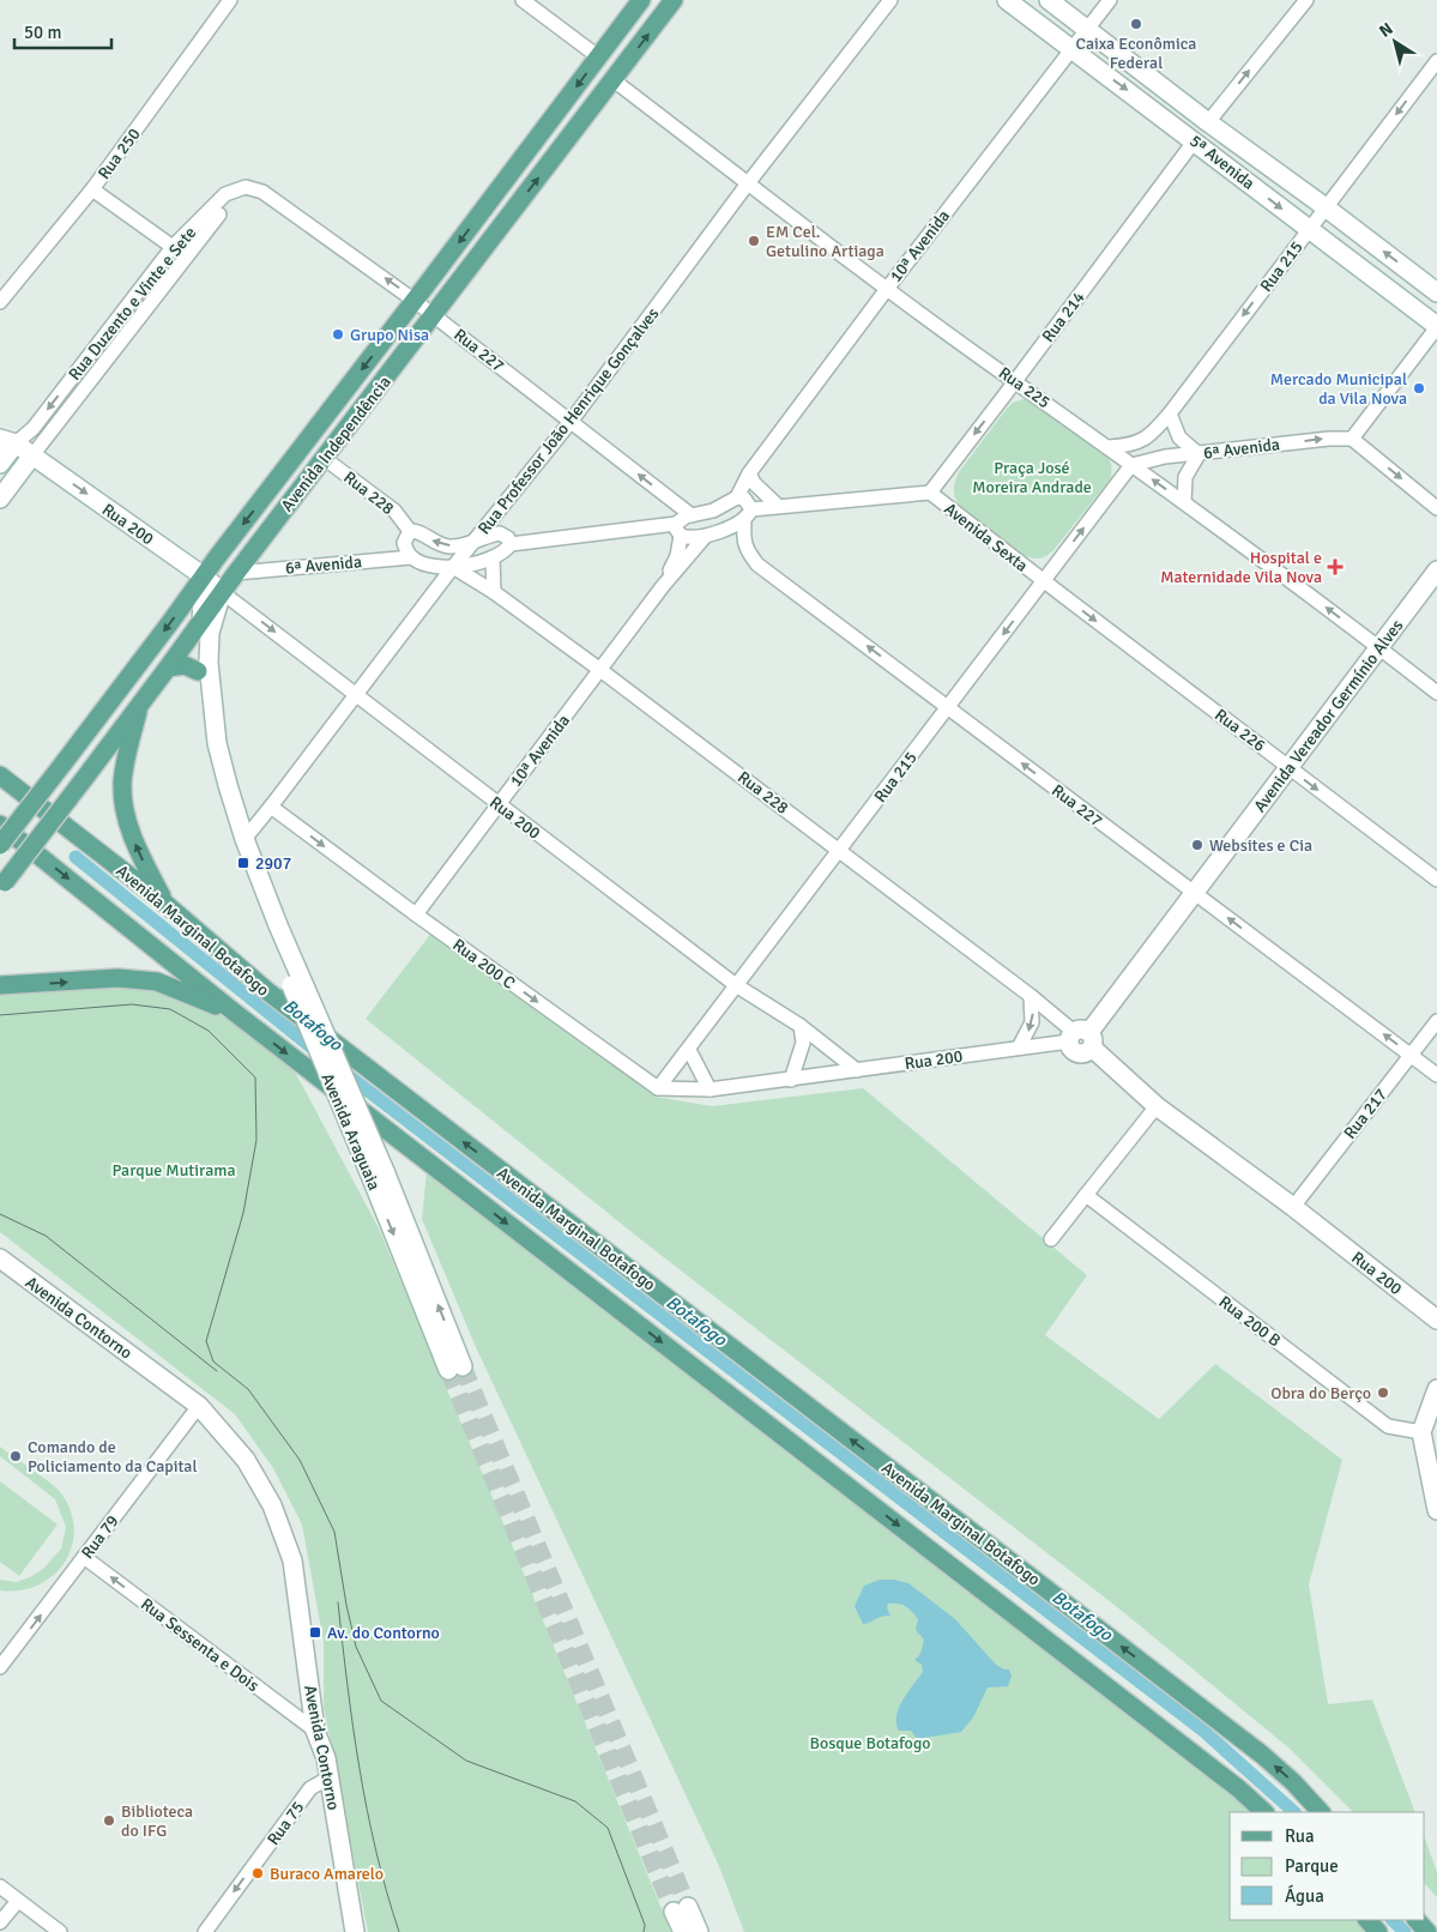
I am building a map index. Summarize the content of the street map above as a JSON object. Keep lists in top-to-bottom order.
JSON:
{
  "streets": {
    "main road": [
      "5ª Avenida",
      "Avenida Independência",
      "Rua 200",
      "Avenida Vereador Germínio Alves",
      "Avenida Marginal Botafogo",
      "Avenida Araguaia",
      "Avenida Contorno"
    ],
    "street": [
      "Rua 250",
      "10ª Avenida",
      "Rua 215",
      "Rua Duzento e Vinte e Sete",
      "Rua 214",
      "Rua 227",
      "Rua 225",
      "Rua Professor João Henrique Gonçalves",
      "6ª Avenida",
      "Rua 228",
      "Avenida Sexta",
      "Rua 226",
      "Rua 200 C",
      "Rua 217",
      "Rua 200 B",
      "Rua 79",
      "Rua Sessenta e Dois",
      "Rua 75"
    ]
  },
  "crossings": [
    ["5ª Avenida", "10ª Avenida"],
    ["5ª Avenida", "Rua 215"],
    ["5ª Avenida", "Rua 214"],
    ["10ª Avenida", "Rua 225"],
    ["10ª Avenida", "6ª Avenida"],
    ["10ª Avenida", "Rua 228"],
    ["10ª Avenida", "Rua 200"],
    ["10ª Avenida", "Rua 200 C"],
    ["Rua 215", "Rua 227"],
    ["Rua 215", "Rua 225"],
    ["Rua 215", "6ª Avenida"],
    ["Rua 215", "Rua 228"],
    ["Rua 215", "Rua 200"],
    ["Rua 215", "Avenida Sexta"],
    ["Rua 215", "Rua 226"],
    ["Rua 215", "Rua 200 C"],
    ["Rua Duzento e Vinte e Sete", "Rua 227"],
    ["Rua Duzento e Vinte e Sete", "Rua 200"],
    ["Rua 214", "Rua 225"],
    ["Rua 214", "6ª Avenida"],
    ["Rua 214", "Avenida Sexta"],
    ["Rua 227", "Rua Professor João Henrique Gonçalves"],
    ["Rua 227", "Avenida Independência"],
    ["Rua 227", "6ª Avenida"],
    ["Rua 227", "Avenida Vereador Germínio Alves"],
    ["Rua 227", "Rua 217"],
    ["Rua 225", "Rua Professor João Henrique Gonçalves"],
    ["Rua 225", "Avenida Independência"],
    ["Rua 225", "6ª Avenida"],
    ["Rua 225", "Avenida Vereador Germínio Alves"],
    ["Rua Professor João Henrique Gonçalves", "6ª Avenida"],
    ["Rua Professor João Henrique Gonçalves", "Rua 228"],
    ["Rua Professor João Henrique Gonçalves", "Rua 200"],
    ["Rua Professor João Henrique Gonçalves", "Rua 200 C"],
    ["Rua Professor João Henrique Gonçalves", "Avenida Araguaia"],
    ["Avenida Independência", "6ª Avenida"],
    ["Avenida Independência", "Rua 228"],
    ["Avenida Independência", "Rua 200"],
    ["Avenida Independência", "Avenida Araguaia"],
    ["6ª Avenida", "Rua 228"],
    ["6ª Avenida", "Avenida Sexta"],
    ["Rua 228", "Rua 200"],
    ["Rua 228", "Avenida Vereador Germínio Alves"],
    ["Rua 200", "Avenida Vereador Germínio Alves"],
    ["Rua 200", "Rua 217"],
    ["Rua 200", "Avenida Araguaia"],
    ["Avenida Sexta", "Rua 226"],
    ["Avenida Vereador Germínio Alves", "Rua 226"],
    ["Avenida Contorno", "Rua 79"],
    ["Avenida Contorno", "Rua Sessenta e Dois"],
    ["Avenida Contorno", "Rua 75"],
    ["Rua 79", "Rua Sessenta e Dois"]
  ],
  "one_way": [
    "Rua 227",
    "Rua 226",
    "Rua 200 C",
    "Rua 79",
    "Rua Sessenta e Dois",
    "Rua 75"
  ],
  "water": ["Botafogo"],
  "parks": ["Praça José Moreira Andrade", "Parque Mutirama", "Bosque Botafogo"],
  "places": {
    "other": [
      "Caixa Econômica Federal",
      "EM Cel. Getulino Artiaga",
      "Grupo Nisa",
      "Mercado Municipal da Vila Nova",
      "Websites e Cia",
      "Obra do Berço",
      "Comando de Policiamento da Capital",
      "Biblioteca do IFG",
      "Buraco Amarelo"
    ],
    "health": ["Hospital e Maternidade Vila Nova"],
    "transit": ["2907", "Av. do Contorno"]
  },
  "legend": ["Rua", "Parque", "Água"],
  "scale_bar": "50 m",
  "north": "top left"
}
